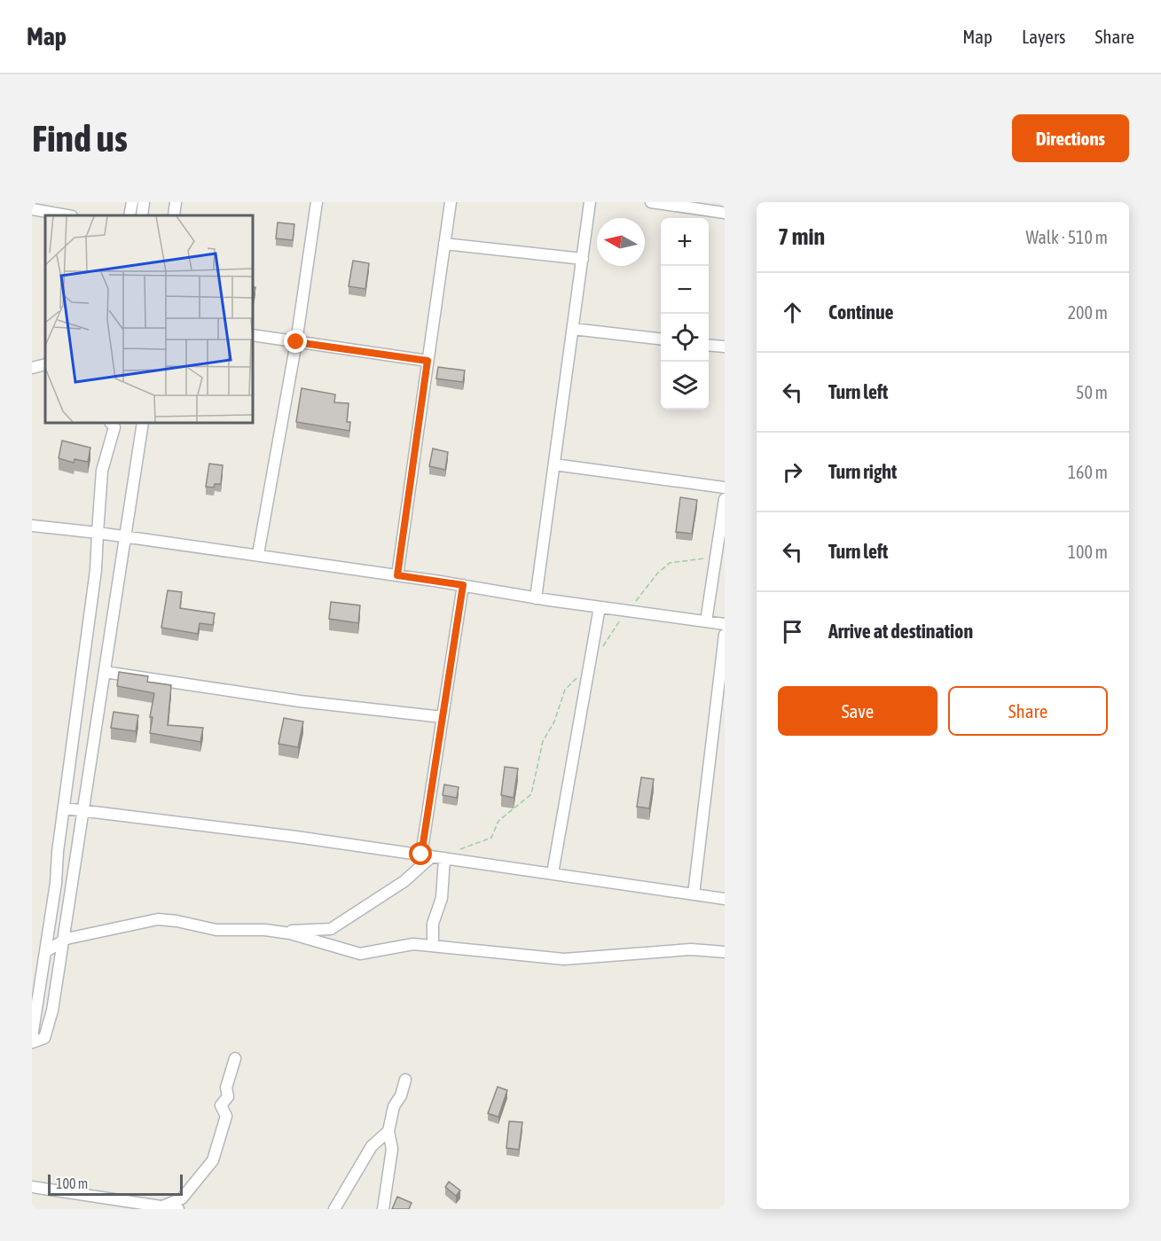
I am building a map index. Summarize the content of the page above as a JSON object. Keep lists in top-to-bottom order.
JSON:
{
  "scale_bar": "100 m",
  "north": "left",
  "page": {
    "header": "Map",
    "nav": ["Map", "Layers", "Share"],
    "buttons": [
      "Directions",
      ["Save", "Share"]
    ],
    "title": "Find us",
    "heading": ["7 min", "Walk · 510 m"],
    "map_buttons": ["+", "−"],
    "list": [
      ["Continue", "200 m"],
      ["Turn left", "50 m"],
      ["Turn right", "160 m"],
      ["Turn left", "100 m"],
      "Arrive at destination"
    ],
    "scale": "100 m"
  }
}
